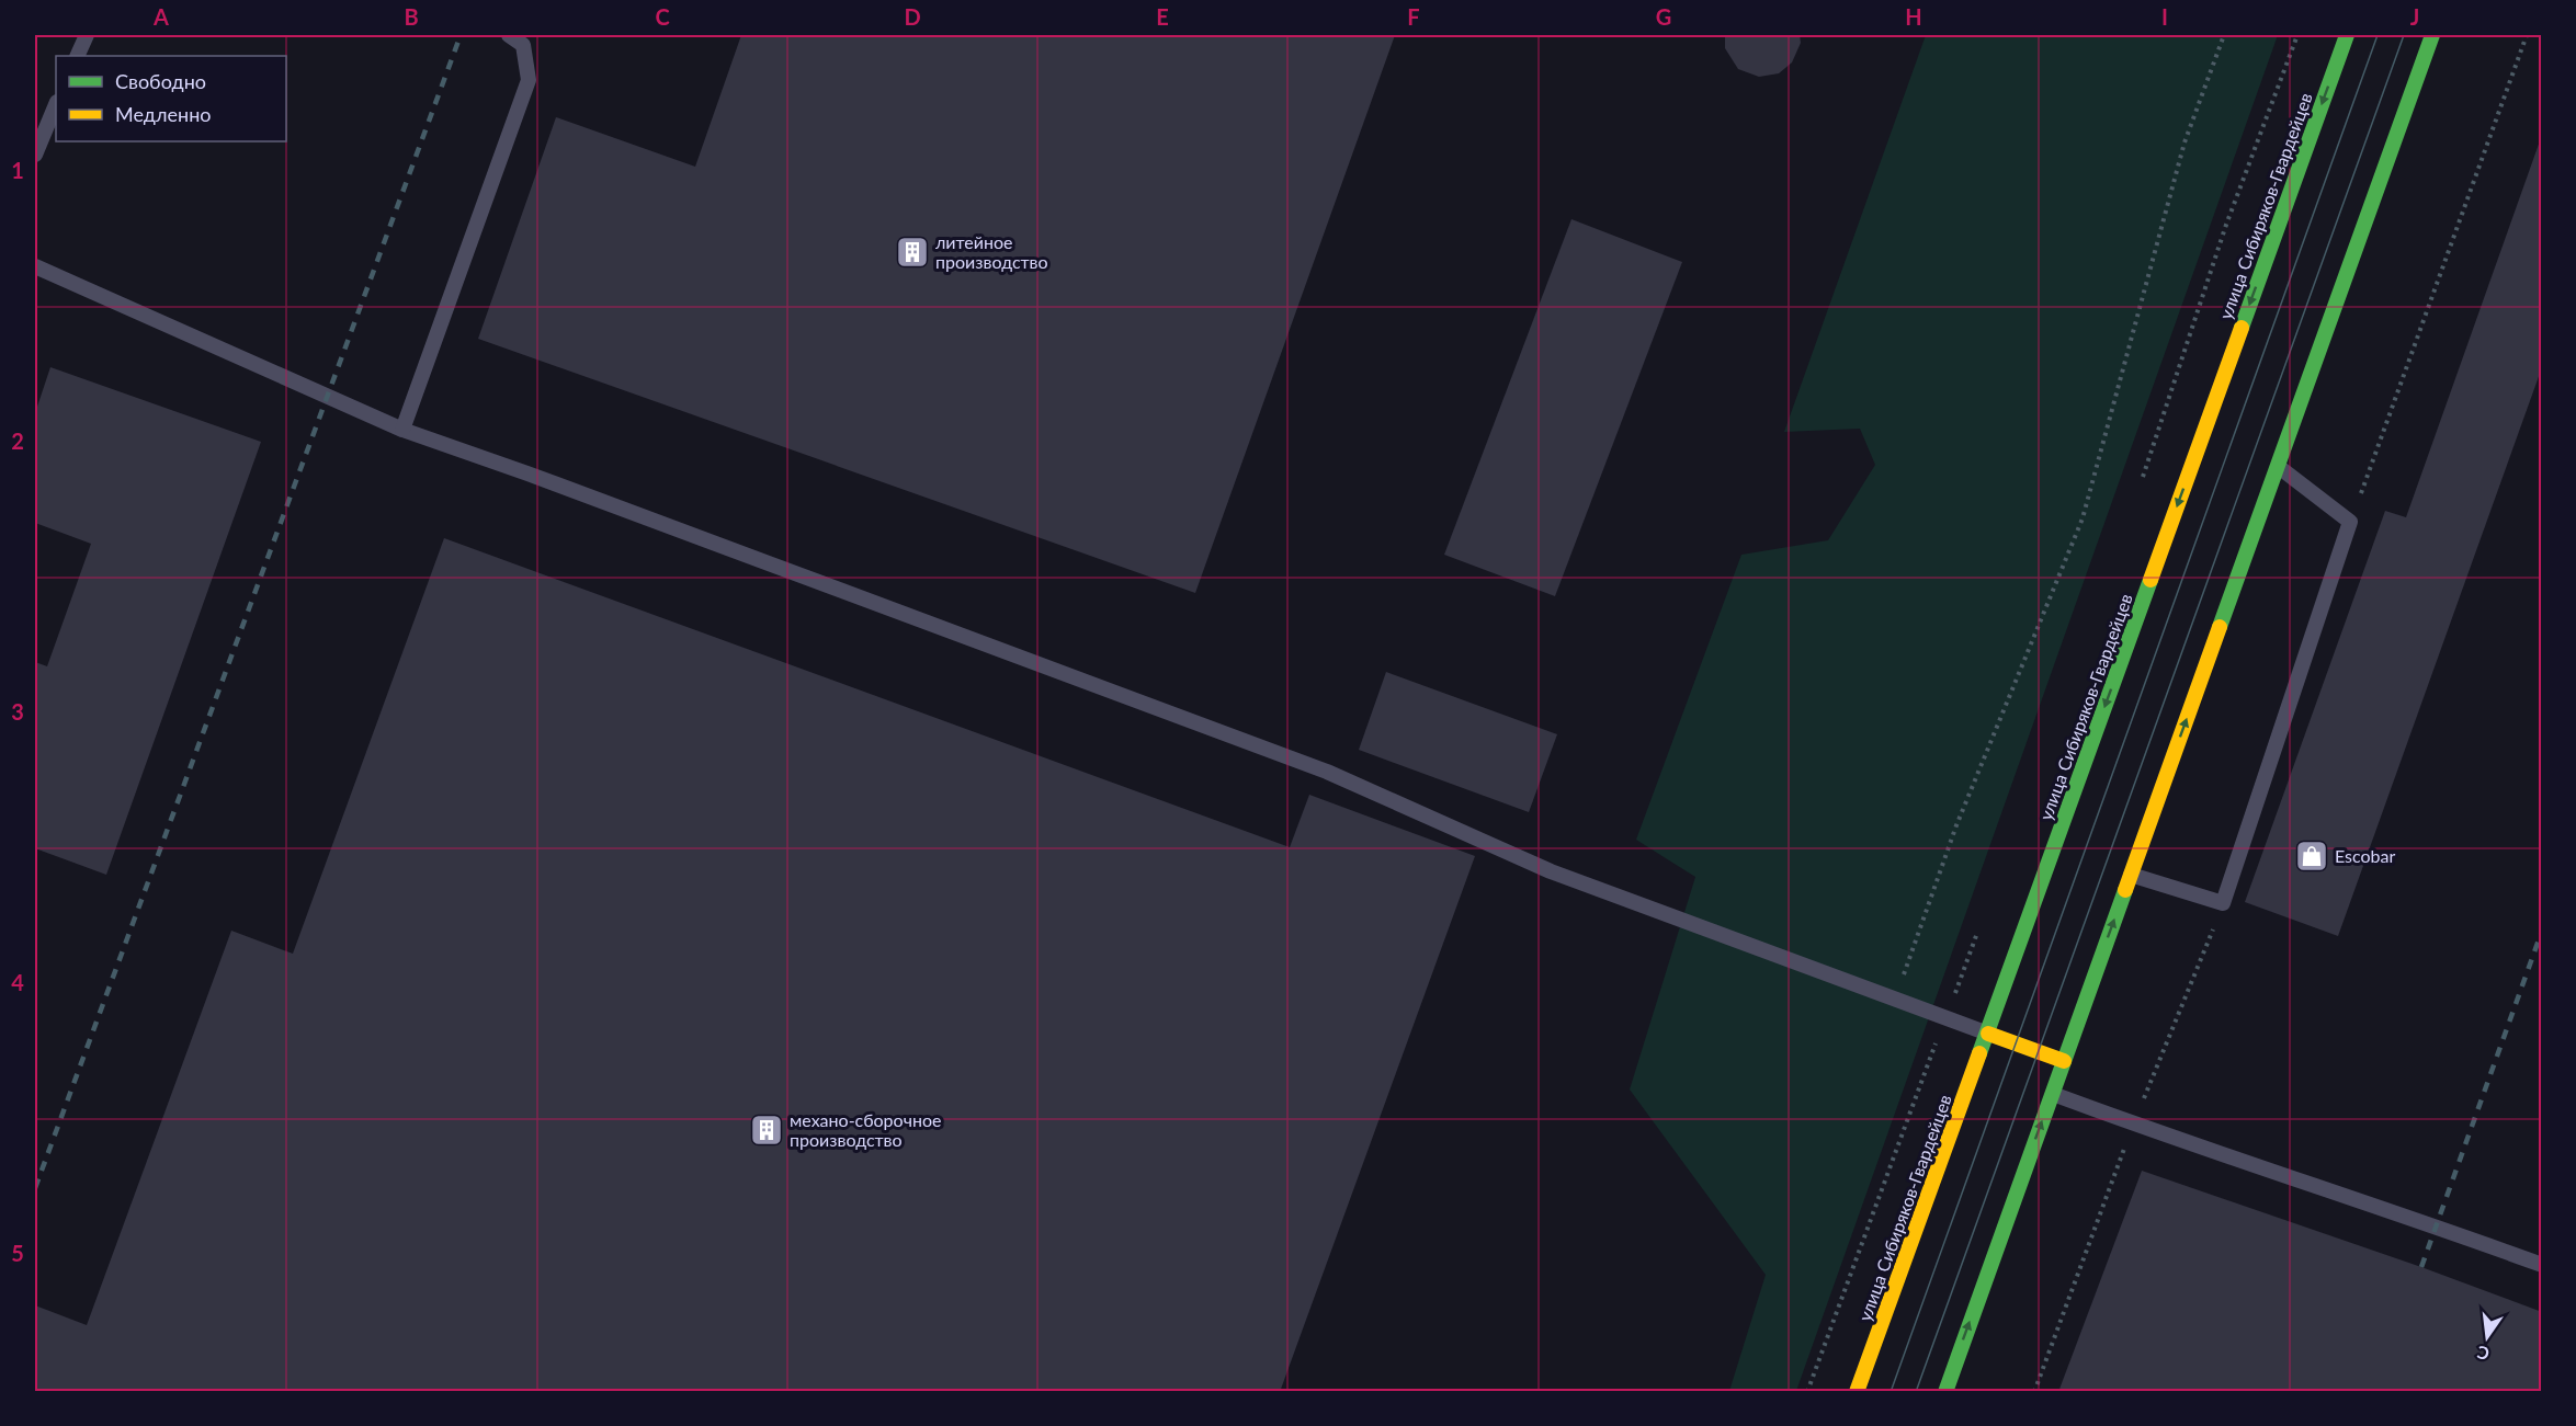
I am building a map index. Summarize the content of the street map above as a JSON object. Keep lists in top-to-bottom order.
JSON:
{
  "streets": {
    "main road": ["улица Сибиряков-Гвардейцев"]
  },
  "places": {
    "building": ["литейное производство", "механо-сборочное производство"],
    "shop": ["Escobar"]
  },
  "legend": ["Свободно", "Медленно"],
  "north": "bottom",
  "grid": {
    "columns": [
      "A",
      "B",
      "C",
      "D",
      "E",
      "F",
      "G",
      "H",
      "I",
      "J"
    ],
    "rows": [
      "1",
      "2",
      "3",
      "4",
      "5"
    ]
  }
}
